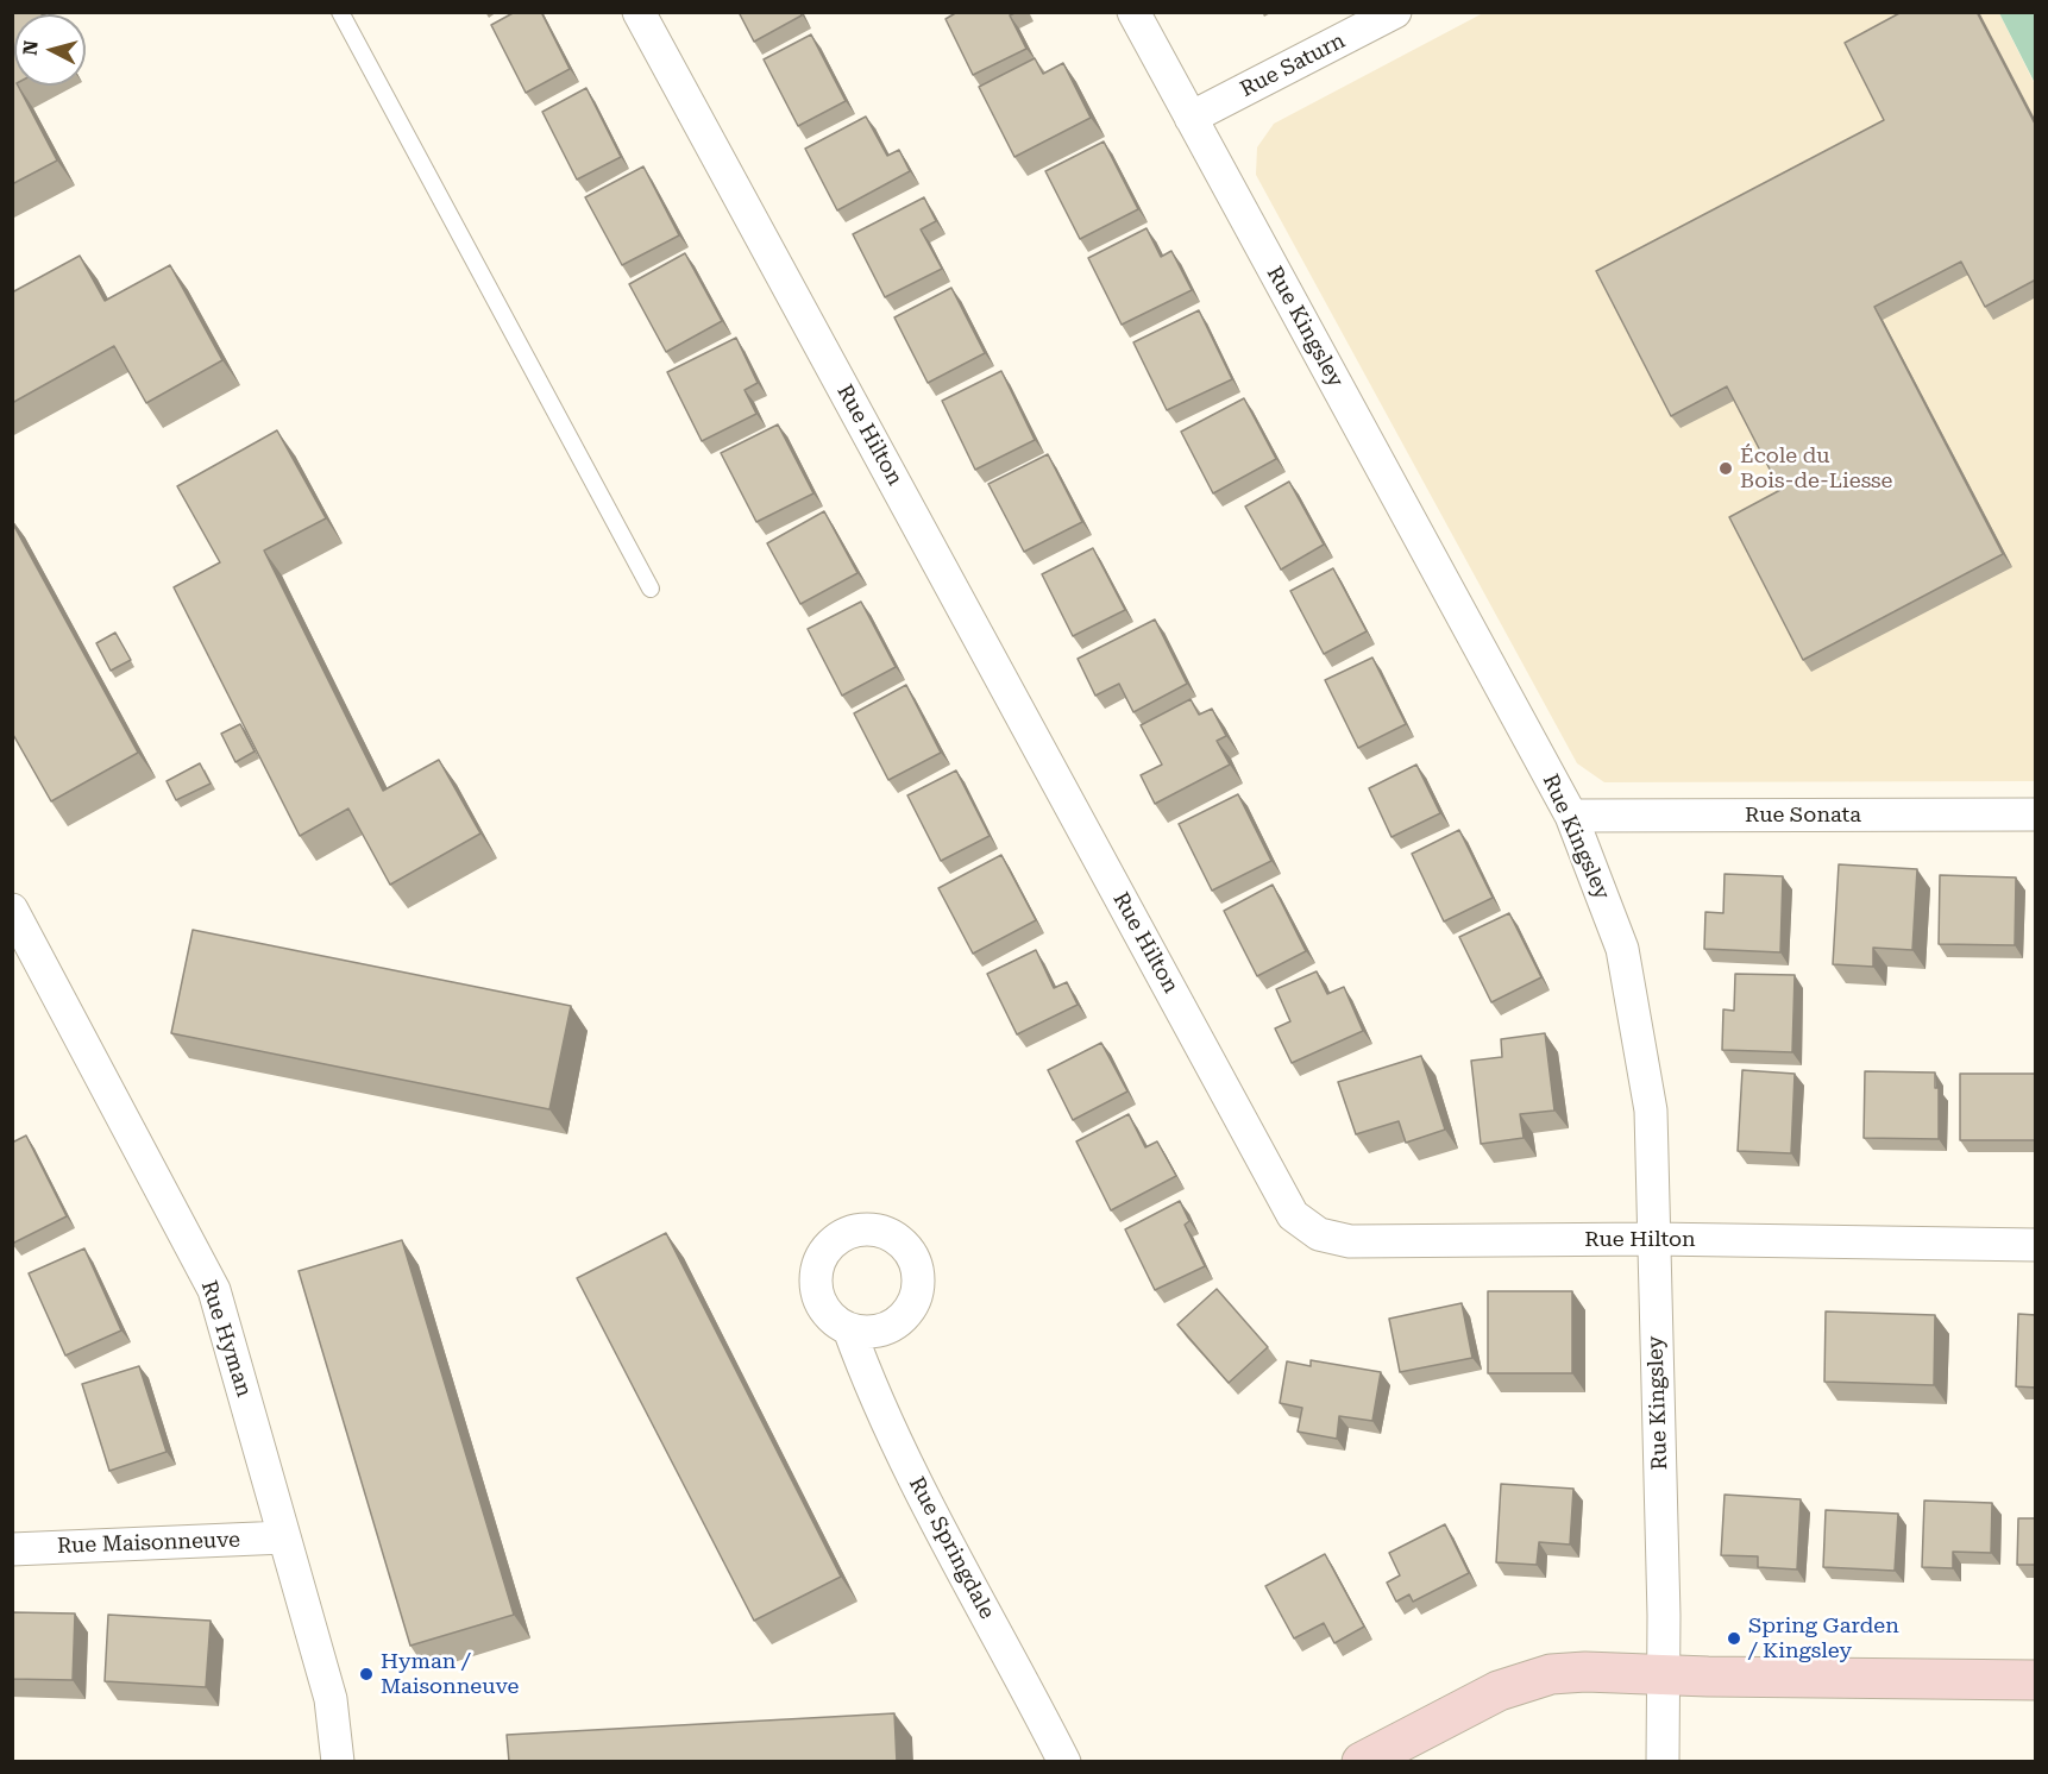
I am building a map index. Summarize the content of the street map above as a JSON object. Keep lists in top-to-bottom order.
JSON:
{
  "streets": {
    "street": [
      "Rue Saturn",
      "Rue Kingsley",
      "Rue Hilton",
      "Rue Sonata",
      "Rue Hyman",
      "Rue Maisonneuve",
      "Rue Springdale"
    ]
  },
  "crossings": [
    ["Rue Saturn", "Rue Kingsley"],
    ["Rue Kingsley", "Rue Hilton"],
    ["Rue Kingsley", "Rue Sonata"],
    ["Rue Hyman", "Rue Maisonneuve"]
  ],
  "places": ["École du Bois-de-Liesse", "Spring Garden / Kingsley", "Hyman / Maisonneuve"],
  "north": "left"
}
